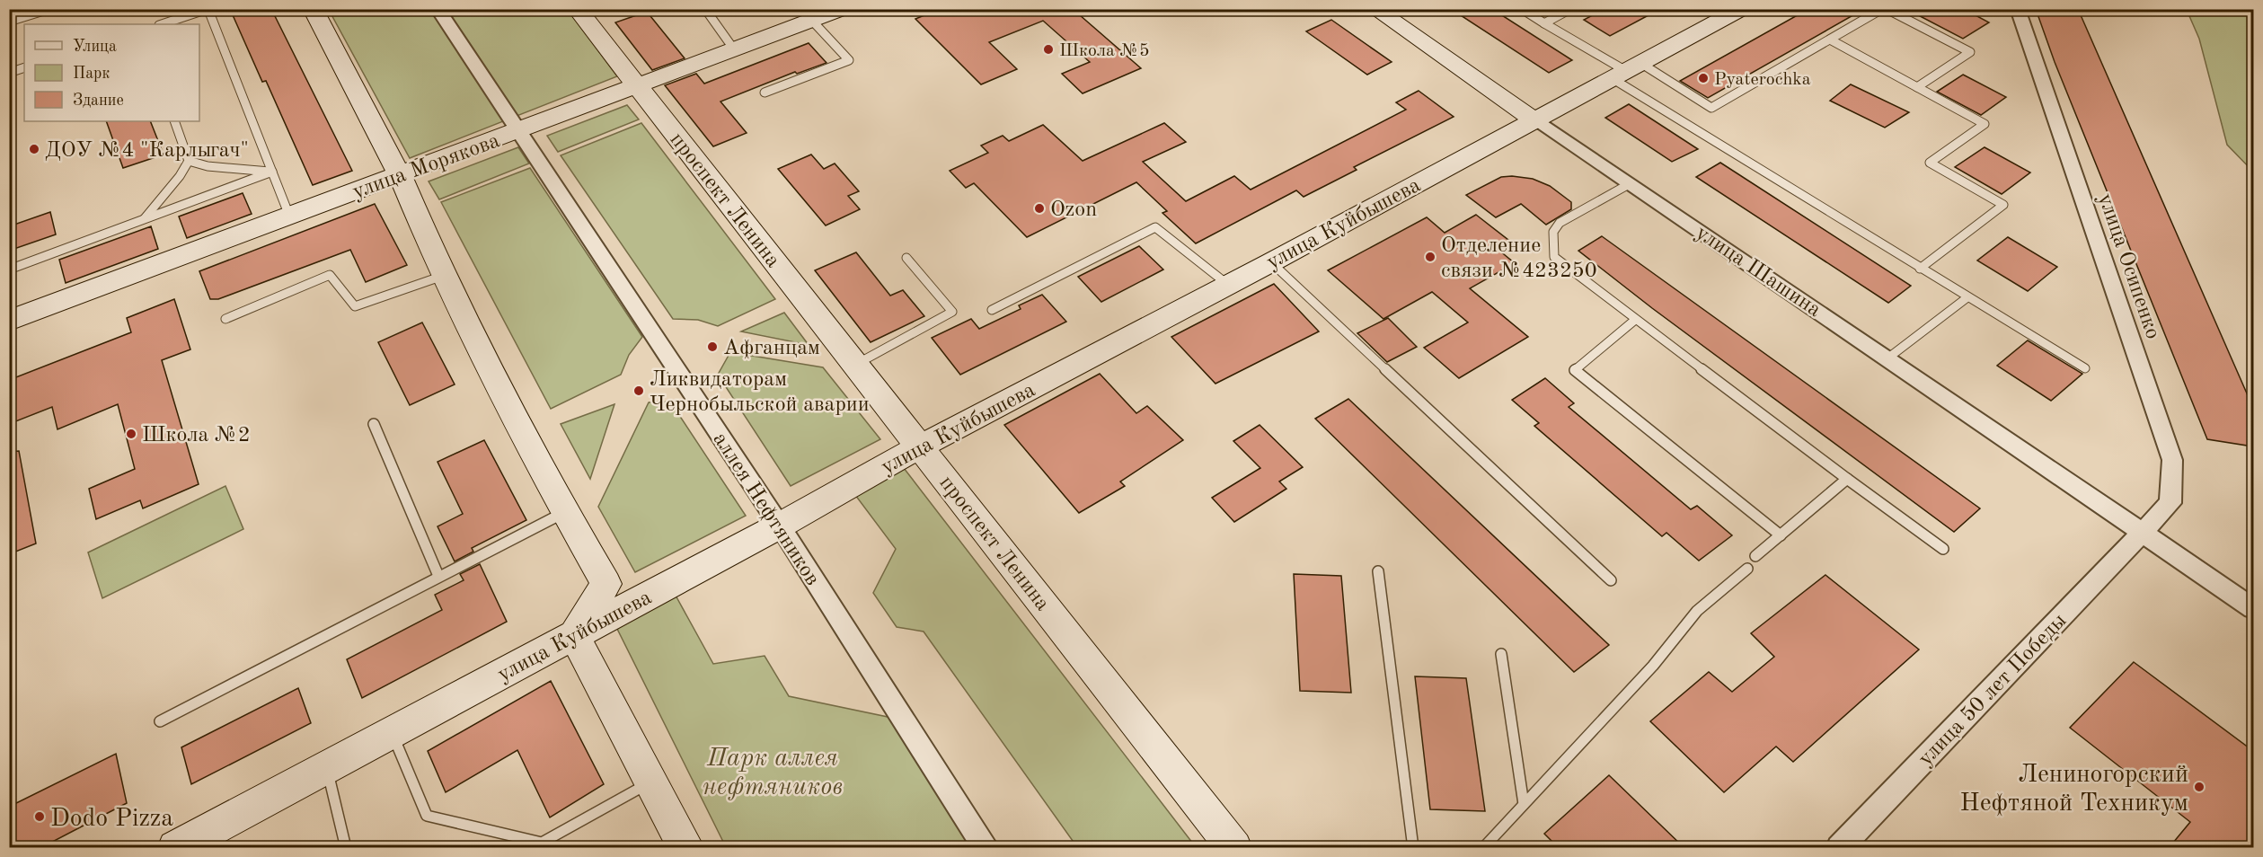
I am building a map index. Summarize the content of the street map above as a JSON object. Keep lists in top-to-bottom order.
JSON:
{
  "streets": {
    "street": [
      "улица Морякова",
      "проспект Ленина",
      "улица Куйбышева",
      "улица Осипенко",
      "улица Шашина",
      "аллея Нефтяников",
      "улица 50 лет Победы"
    ]
  },
  "crossings": [
    ["улица Морякова", "проспект Ленина"],
    ["улица Морякова", "аллея Нефтяников"],
    ["проспект Ленина", "улица Куйбышева"],
    ["улица Куйбышева", "улица Шашина"],
    ["улица Куйбышева", "аллея Нефтяников"],
    ["улица Осипенко", "улица Шашина"],
    ["улица Осипенко", "улица 50 лет Победы"],
    ["улица Шашина", "улица 50 лет Победы"]
  ],
  "parks": ["Парк аллея нефтяников"],
  "places": [
    "Школа №5",
    "Pyaterochka",
    "ДОУ №4 \"Карлыгач\"",
    "Ozon",
    "Отделение связи №423250",
    "Афганцам",
    "Ликвидаторам Чернобыльской аварии",
    "Школа №2",
    "Лениногорский Нефтяной Техникум",
    "Dodo Pizza"
  ],
  "legend": ["Улица", "Парк", "Здание"]
}
